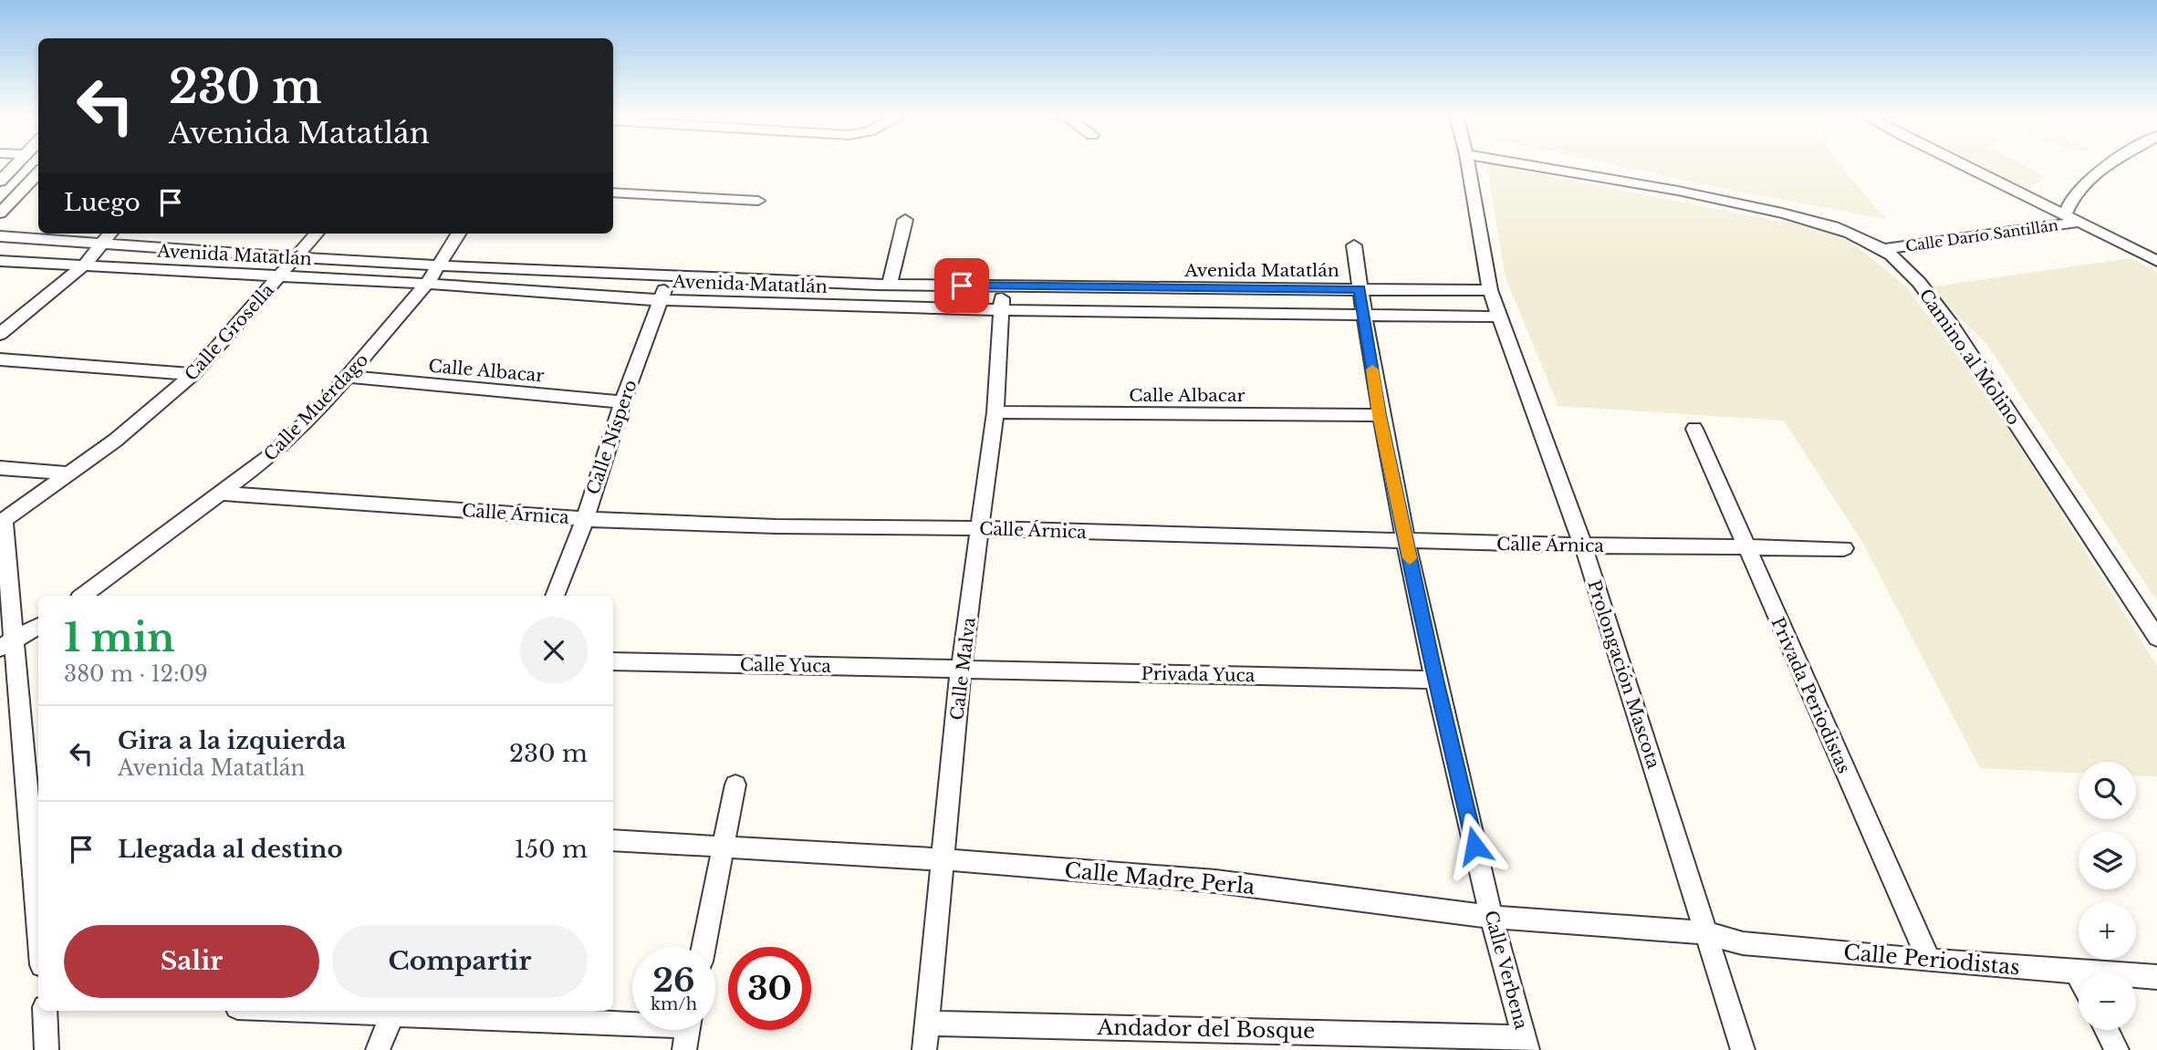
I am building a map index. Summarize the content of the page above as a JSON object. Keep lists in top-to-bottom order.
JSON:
{
  "streets": {
    "street": [
      "Calle Darío Santillán",
      "Avenida Matatlán",
      "Calle Grosella",
      "Camino al Molino",
      "Calle Albacar",
      "Calle Muérdago",
      "Calle Níspero",
      "Calle Árnica",
      "Calle Yuca",
      "Calle Malva",
      "Privada Yuca",
      "Prolongación Mascota",
      "Privada Periodistas",
      "Calle Madre Perla",
      "Calle Periodistas",
      "Calle Verbena",
      "Andador del Bosque"
    ]
  },
  "crossings": [
    ["Calle Darío Santillán", "Camino al Molino"],
    ["Avenida Matatlán", "Calle Grosella"],
    ["Avenida Matatlán", "Calle Muérdago"],
    ["Avenida Matatlán", "Calle Níspero"],
    ["Avenida Matatlán", "Calle Malva"],
    ["Avenida Matatlán", "Prolongación Mascota"],
    ["Avenida Matatlán", "Calle Verbena"],
    ["Calle Albacar", "Calle Muérdago"],
    ["Calle Albacar", "Calle Níspero"],
    ["Calle Albacar", "Calle Malva"],
    ["Calle Albacar", "Calle Verbena"],
    ["Calle Muérdago", "Calle Árnica"],
    ["Calle Níspero", "Calle Árnica"],
    ["Calle Árnica", "Calle Malva"],
    ["Calle Árnica", "Prolongación Mascota"],
    ["Calle Árnica", "Privada Periodistas"],
    ["Calle Árnica", "Calle Verbena"],
    ["Calle Yuca", "Calle Malva"],
    ["Calle Yuca", "Privada Yuca"],
    ["Calle Malva", "Privada Yuca"],
    ["Calle Malva", "Calle Madre Perla"],
    ["Calle Malva", "Andador del Bosque"],
    ["Privada Yuca", "Calle Verbena"],
    ["Prolongación Mascota", "Calle Madre Perla"],
    ["Prolongación Mascota", "Calle Periodistas"],
    ["Privada Periodistas", "Calle Periodistas"],
    ["Calle Madre Perla", "Calle Periodistas"],
    ["Calle Madre Perla", "Calle Verbena"],
    ["Calle Verbena", "Andador del Bosque"]
  ],
  "page": {
    "turn": ["230 m", "Avenida Matatlán"],
    "then": "Luego",
    "heading": ["1 min", "380 m · 12:09"],
    "list": [
      {
        "name": "Gira a la izquierda",
        "note": "Avenida Matatlán",
        "value": "230 m"
      },
      {
        "name": "Llegada al destino",
        "value": "150 m"
      }
    ],
    "map_buttons": ["+", "−"],
    "buttons": ["Salir", "Compartir"],
    "speed": "26 km/h",
    "limit": "30"
  }
}
